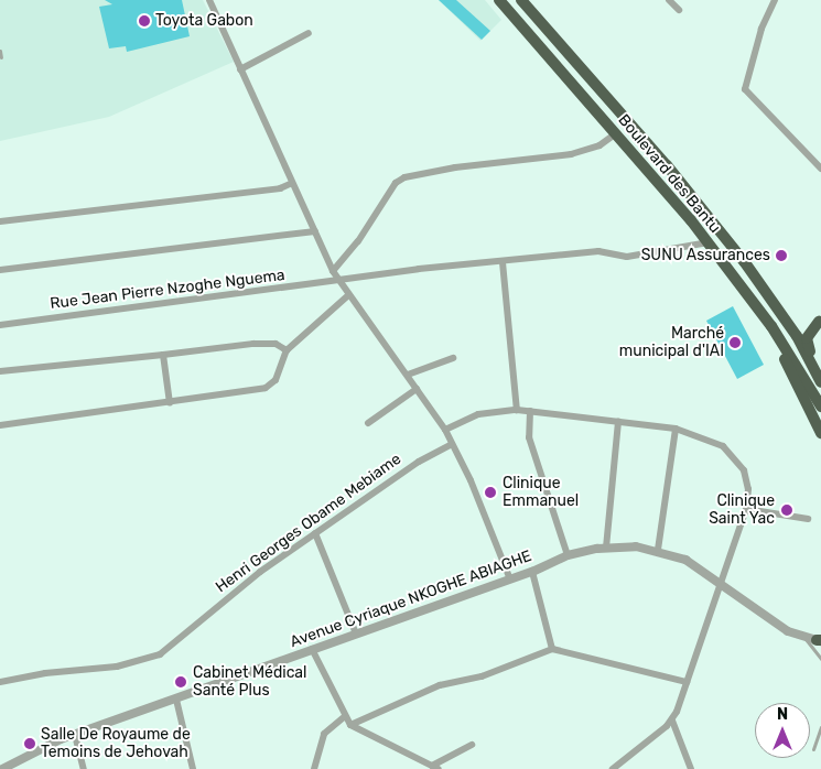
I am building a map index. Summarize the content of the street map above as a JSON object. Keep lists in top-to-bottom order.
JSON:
{
  "streets": {
    "highway": ["Boulevard des Bantu"],
    "street": ["Rue Jean Pierre Nzoghe Nguema", "Henri Georges Obame Mebiame", "Avenue Cyriaque NKOGHE ABIAGHE"]
  },
  "crossings": [
    ["Boulevard des Bantu", "Rue Jean Pierre Nzoghe Nguema"]
  ],
  "places": [
    "Toyota Gabon",
    "SUNU Assurances",
    "Marché municipal d'IAI",
    "Clinique Emmanuel",
    "Clinique Saint Yac",
    "Cabinet Médical Santé Plus",
    "Salle De Royaume de Temoins de Jehovah"
  ],
  "north": "top"
}
